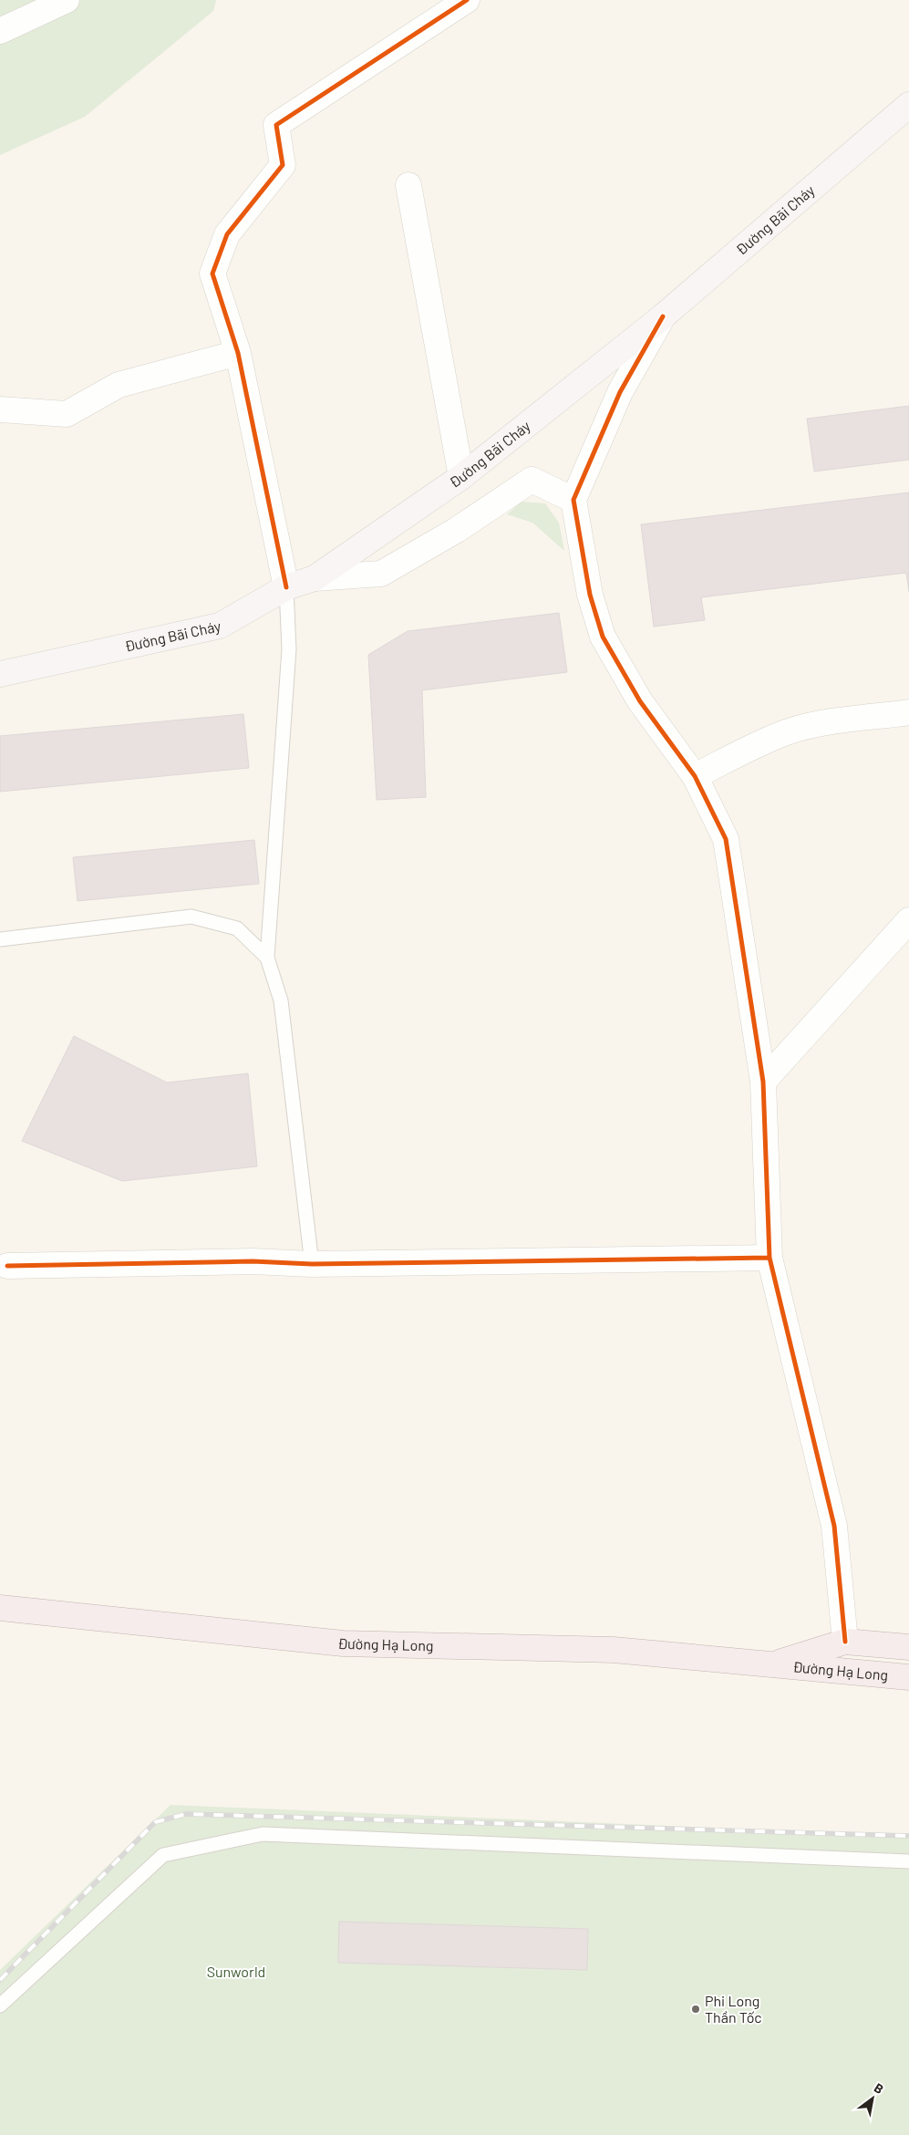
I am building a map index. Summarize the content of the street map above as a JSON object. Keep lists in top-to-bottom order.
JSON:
{
  "streets": {
    "main road": ["Đường Bãi Cháy", "Đường Hạ Long"]
  },
  "parks": ["Sunworld"],
  "places": ["Phi Long Thần Tốc"],
  "north": "top right"
}
